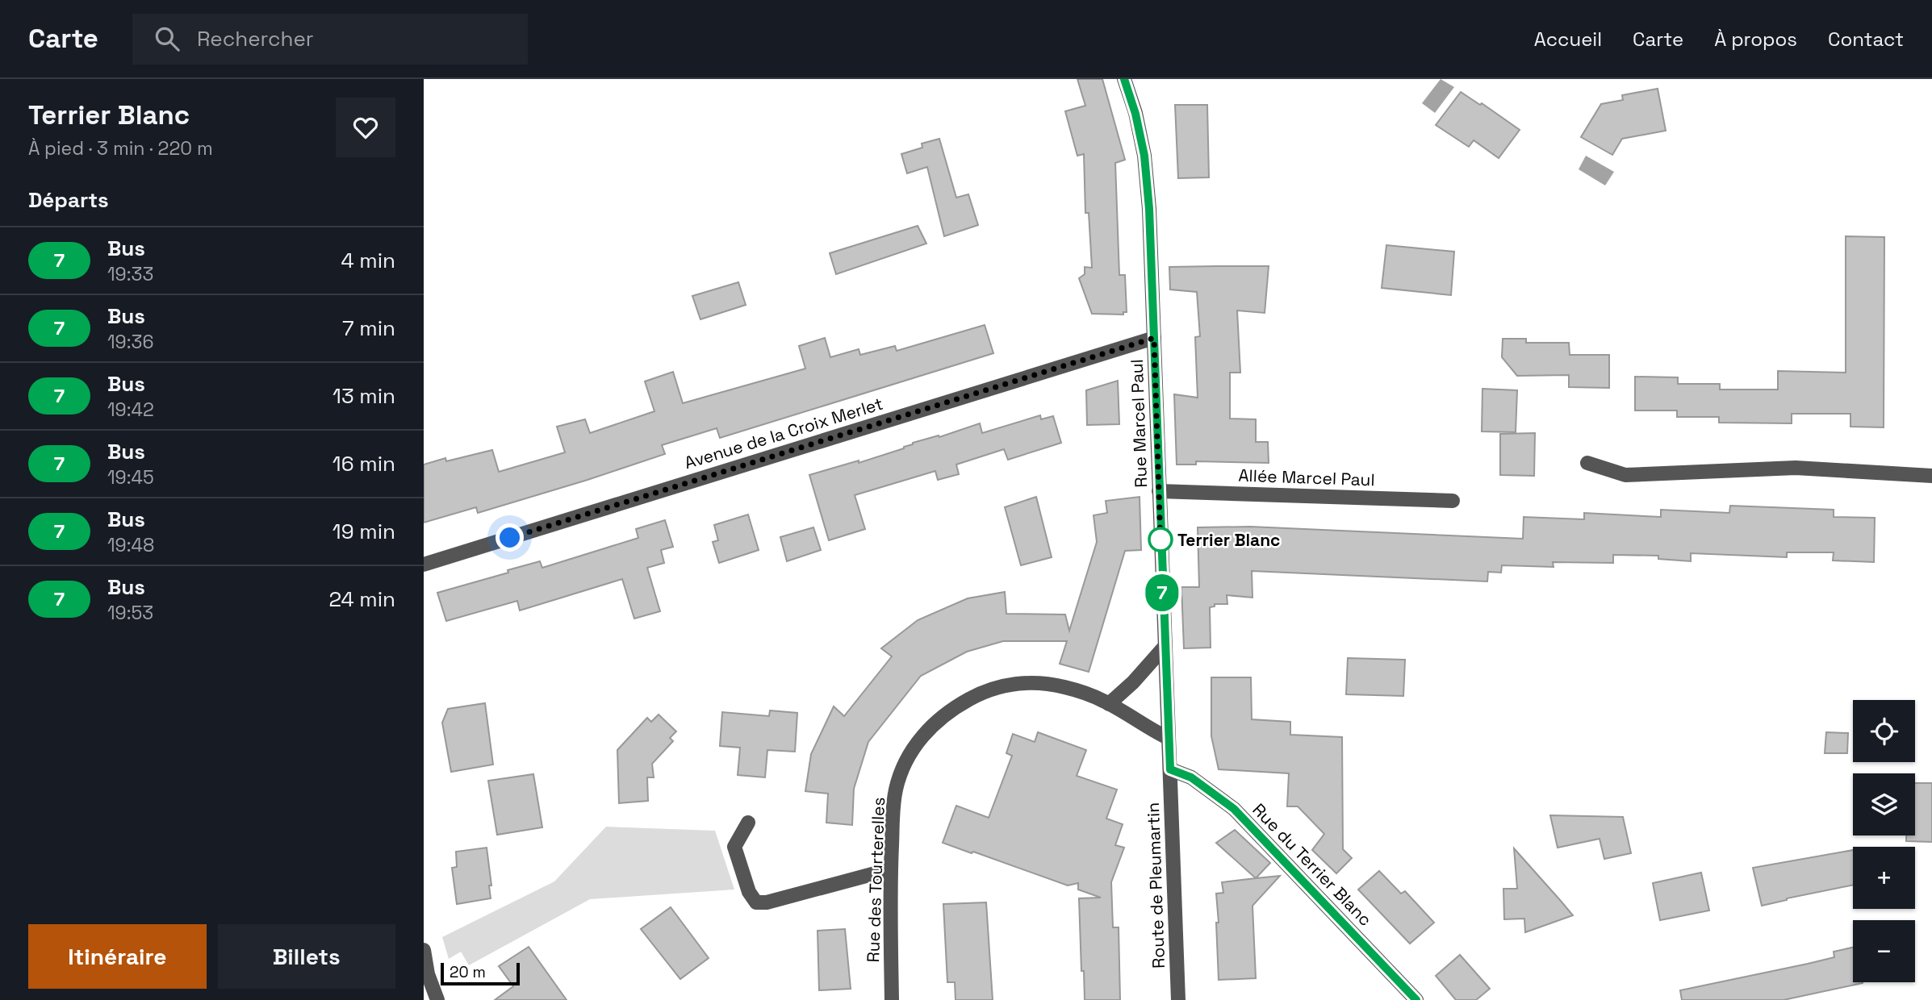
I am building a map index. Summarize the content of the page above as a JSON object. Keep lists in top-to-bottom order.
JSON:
{
  "streets": {
    "street": [
      "Rue Marcel Paul",
      "Avenue de la Croix Merlet",
      "Allée Marcel Paul",
      "Rue du Terrier Blanc",
      "Rue des Tourterelles",
      "Route de Pleumartin"
    ]
  },
  "crossings": [
    ["Rue Marcel Paul", "Avenue de la Croix Merlet"],
    ["Rue Marcel Paul", "Allée Marcel Paul"],
    ["Rue Marcel Paul", "Rue du Terrier Blanc"],
    ["Rue Marcel Paul", "Rue des Tourterelles"],
    ["Rue Marcel Paul", "Route de Pleumartin"],
    ["Rue du Terrier Blanc", "Route de Pleumartin"]
  ],
  "places": ["Terrier Blanc"],
  "lines": ["bus line 7"],
  "scale_bar": "20 m",
  "page": {
    "header": "Carte",
    "search": "Rechercher",
    "nav": [
      "Accueil",
      "Carte",
      "À propos",
      "Contact"
    ],
    "heading": [
      ["Terrier Blanc", "À pied · 3 min · 220 m"],
      "Départs"
    ],
    "on_map": "7",
    "list": [
      {
        "mark": "7",
        "name": "Bus",
        "note": "19:33",
        "value": "4 min"
      },
      {
        "mark": "7",
        "name": "Bus",
        "note": "19:36",
        "value": "7 min"
      },
      {
        "mark": "7",
        "name": "Bus",
        "note": "19:42",
        "value": "13 min"
      },
      {
        "mark": "7",
        "name": "Bus",
        "note": "19:45",
        "value": "16 min"
      },
      {
        "mark": "7",
        "name": "Bus",
        "note": "19:48",
        "value": "19 min"
      },
      {
        "mark": "7",
        "name": "Bus",
        "note": "19:53",
        "value": "24 min"
      }
    ],
    "map_buttons": ["+", "−"],
    "buttons": ["Itinéraire", "Billets"],
    "scale": "20 m"
  }
}
